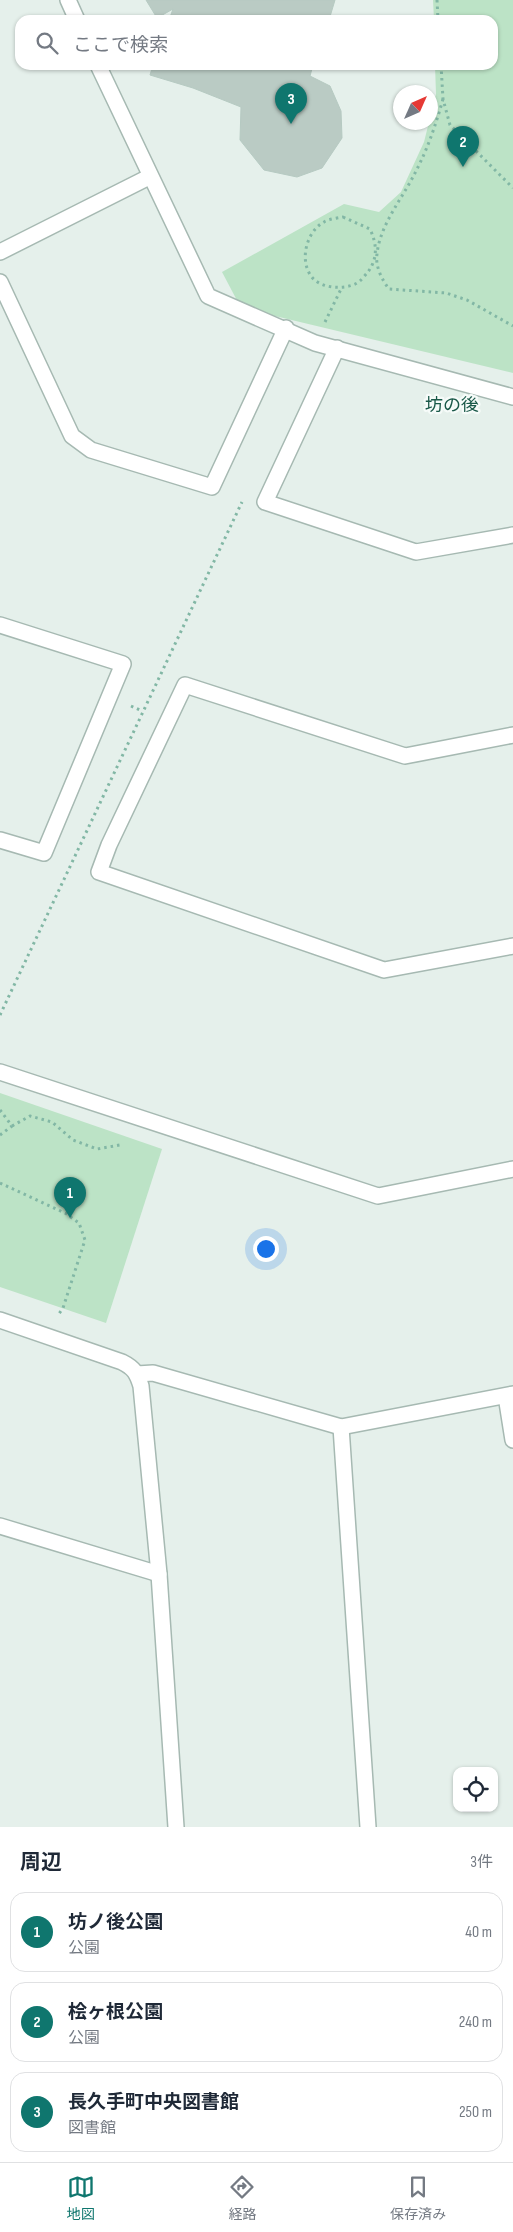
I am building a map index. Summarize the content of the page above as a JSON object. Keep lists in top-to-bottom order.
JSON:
{
  "districts": ["坊の後"],
  "north": "top right",
  "page": {
    "search": "ここで検索",
    "pins": ["3", "2", "1"],
    "heading": ["周辺", "3件"],
    "list": [
      {
        "mark": "1",
        "name": "坊ノ後公園",
        "note": "公園",
        "value": "40 m"
      },
      {
        "mark": "2",
        "name": "桧ヶ根公園",
        "note": "公園",
        "value": "240 m"
      },
      {
        "mark": "3",
        "name": "長久手町中央図書館",
        "note": "図書館",
        "value": "250 m"
      }
    ],
    "nav": ["地図", "経路", "保存済み"]
  }
}
